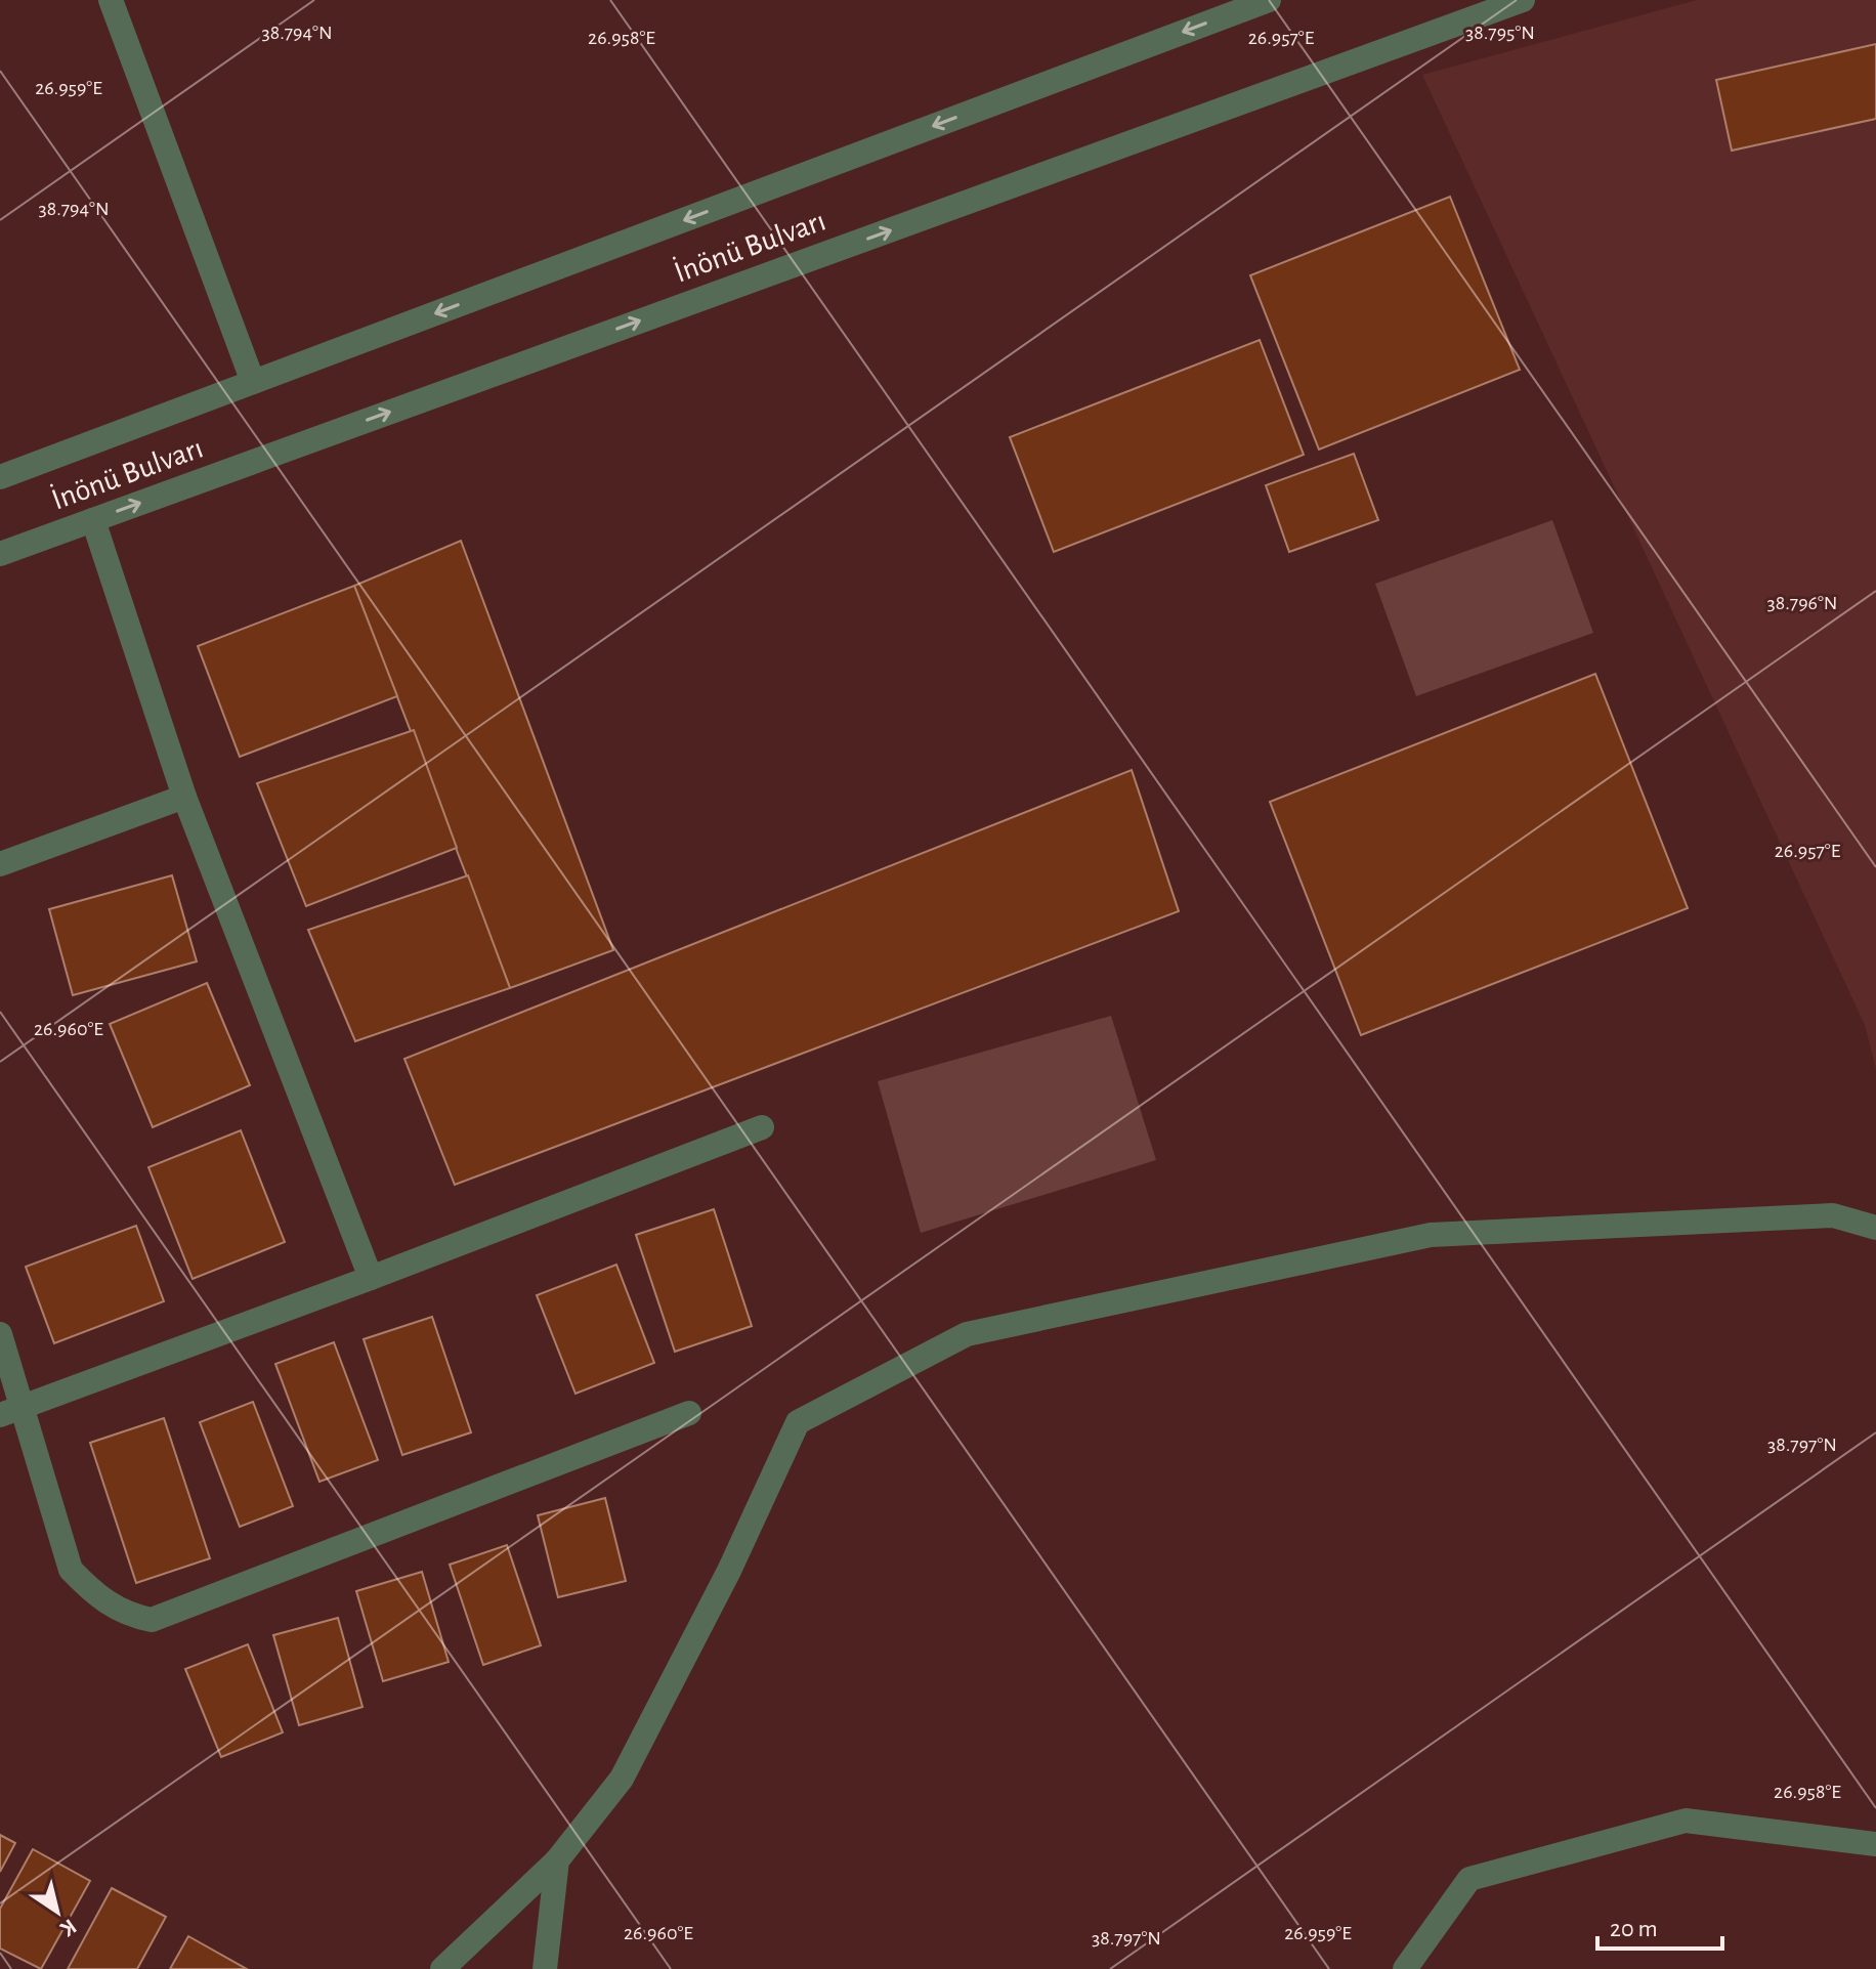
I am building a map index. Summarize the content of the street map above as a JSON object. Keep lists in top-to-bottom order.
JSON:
{
  "streets": {
    "street": ["İnönü Bulvarı"]
  },
  "scale_bar": "20 m",
  "north": "bottom right",
  "coordinates": [
    "38.795°N",
    "38.794°N",
    "26.958°E",
    "26.957°E",
    "26.959°E",
    "38.796°N",
    "26.960°E",
    "38.797°N"
  ]
}
